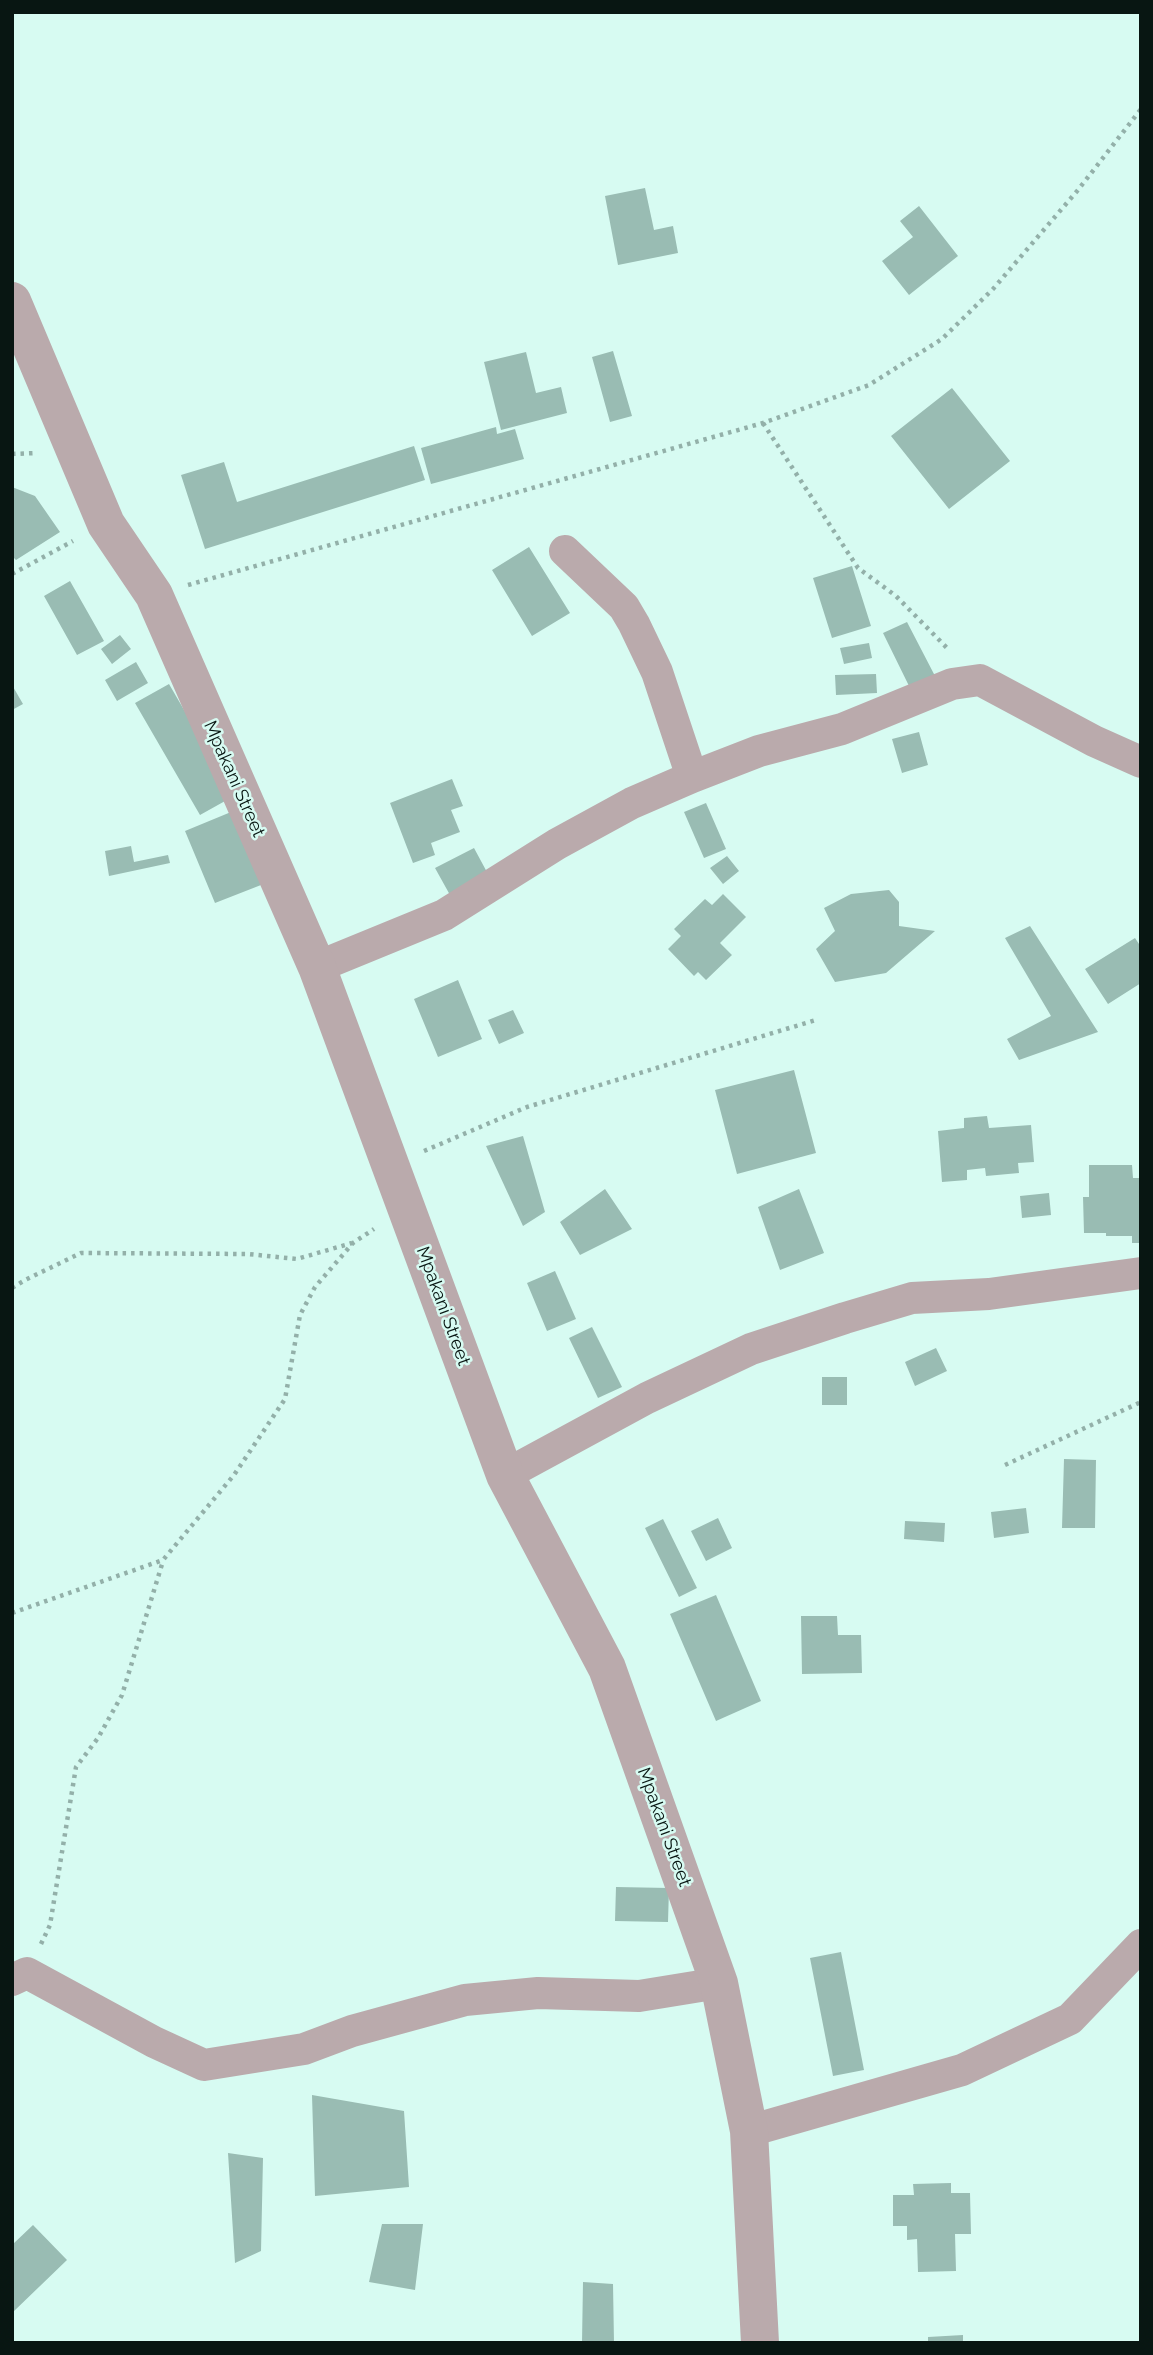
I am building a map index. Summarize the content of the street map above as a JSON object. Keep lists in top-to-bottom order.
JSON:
{
  "streets": {
    "street": ["Mpakani Street"]
  }
}
